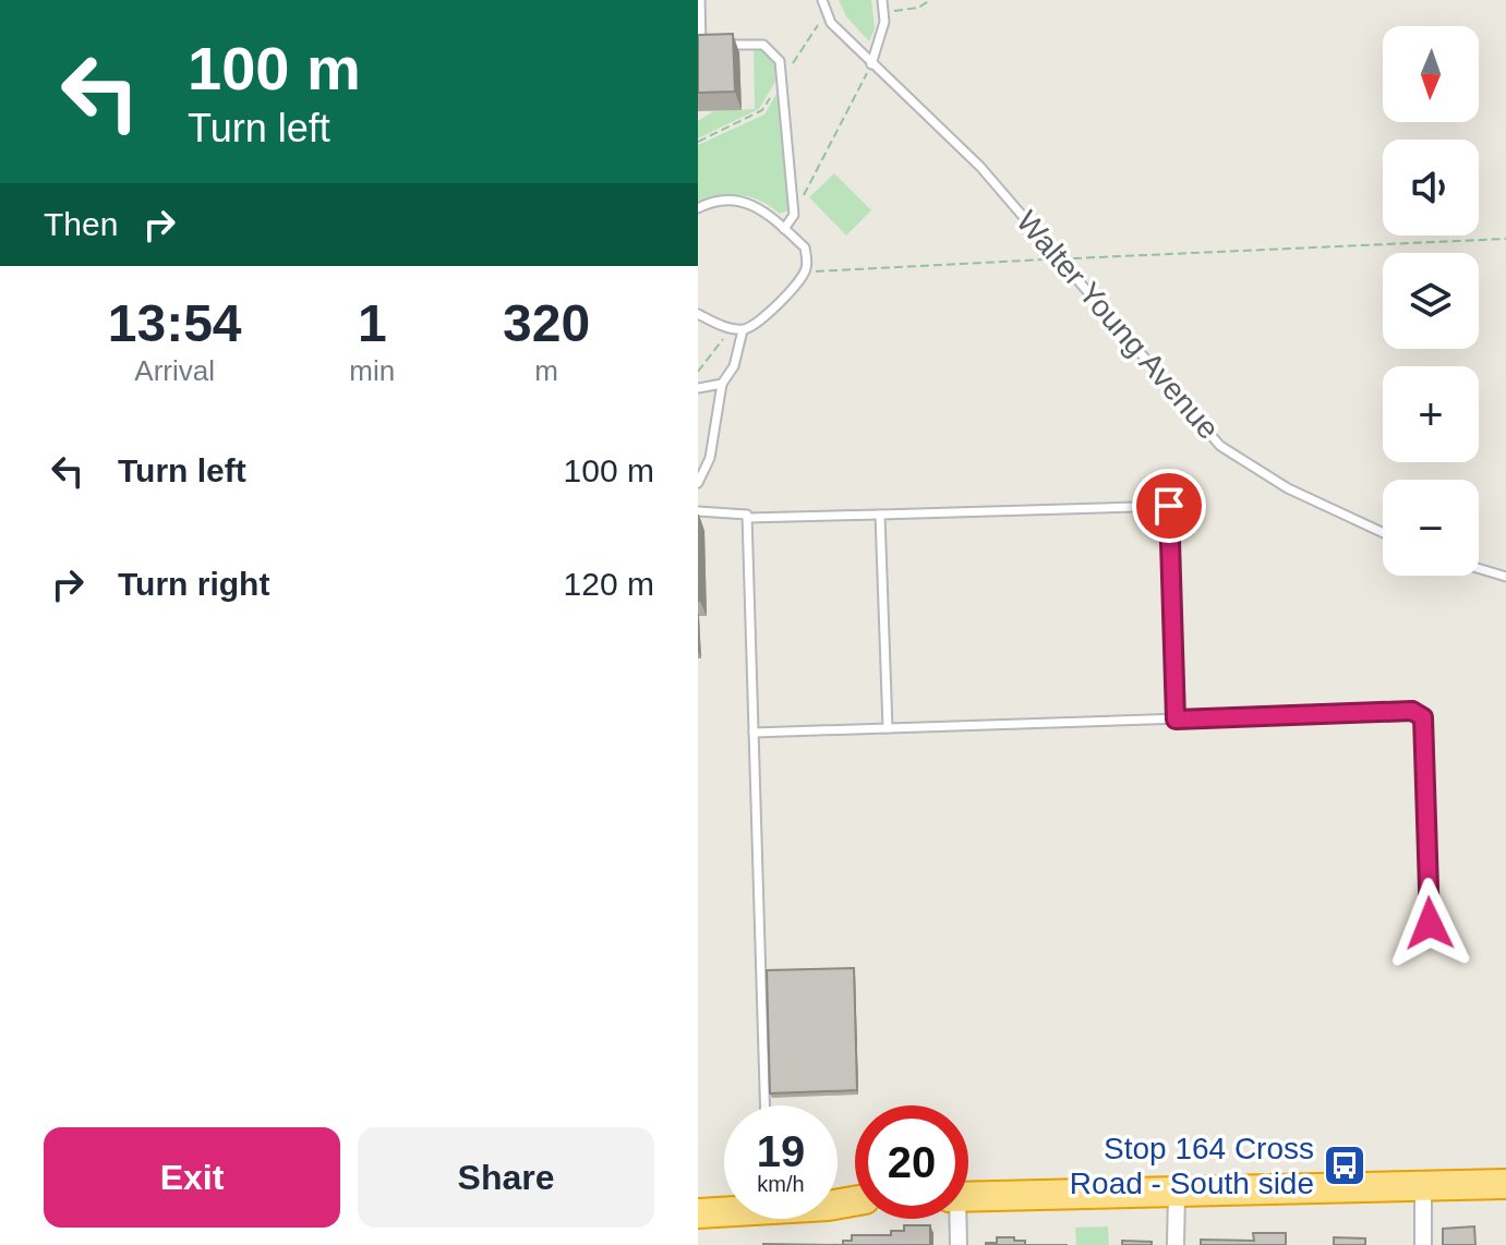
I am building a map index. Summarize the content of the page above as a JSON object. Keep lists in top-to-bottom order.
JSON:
{
  "streets": {
    "lane": ["Walter Young Avenue"]
  },
  "places": {
    "bus stop": ["Stop 164 Cross Road - South side"]
  },
  "north": "bottom",
  "page": {
    "turn": ["100 m", "Turn left"],
    "map_buttons": ["+", "−"],
    "then": "Then",
    "eta": [
      "13:54",
      "Arrival",
      "1",
      "min",
      "320",
      "m"
    ],
    "list": [
      {
        "name": "Turn left",
        "value": "100 m"
      },
      {
        "name": "Turn right",
        "value": "120 m"
      }
    ],
    "speed": "19 km/h",
    "limit": "20",
    "buttons": ["Exit", "Share"]
  }
}
